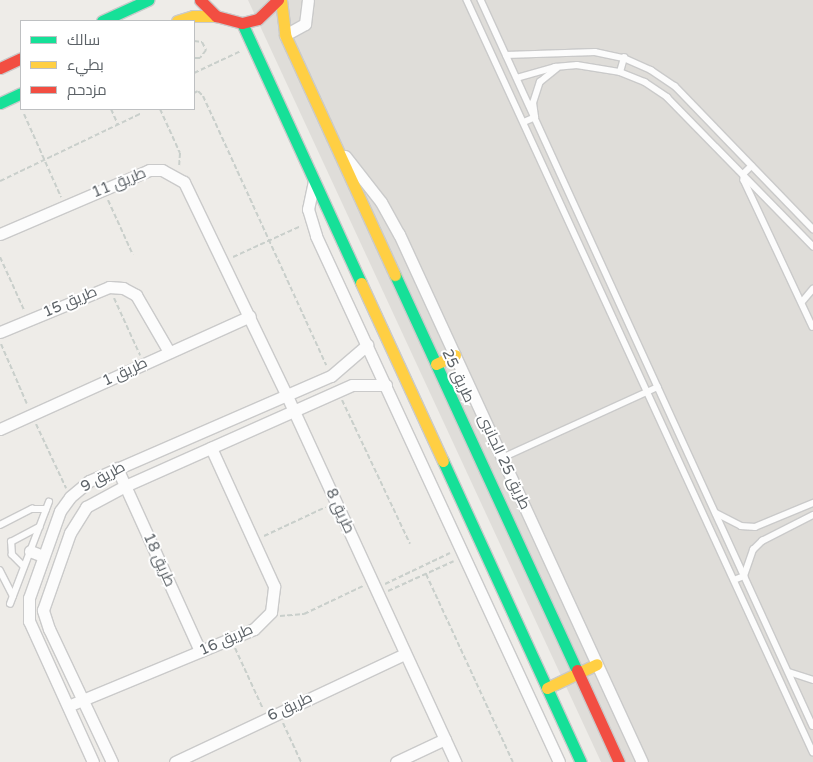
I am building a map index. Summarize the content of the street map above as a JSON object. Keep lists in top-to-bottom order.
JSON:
{
  "streets": {
    "street": [
      "طريق 11",
      "طريق 15",
      "طريق 1",
      "طريق 25",
      "طريق 25 الجانبى",
      "طريق 9",
      "طريق 8",
      "طريق 18",
      "طريق 16",
      "طريق 6"
    ]
  },
  "crossings": [
    ["طريق 15", "طريق 1"],
    ["طريق 1", "طريق 8"],
    ["طريق 25", "طريق 25 الجانبى"],
    ["طريق 9", "طريق 8"],
    ["طريق 9", "طريق 18"],
    ["طريق 9", "طريق 16"],
    ["طريق 8", "طريق 6"],
    ["طريق 18", "طريق 16"]
  ],
  "legend": ["سالك", "بطيء", "مزدحم"]
}
